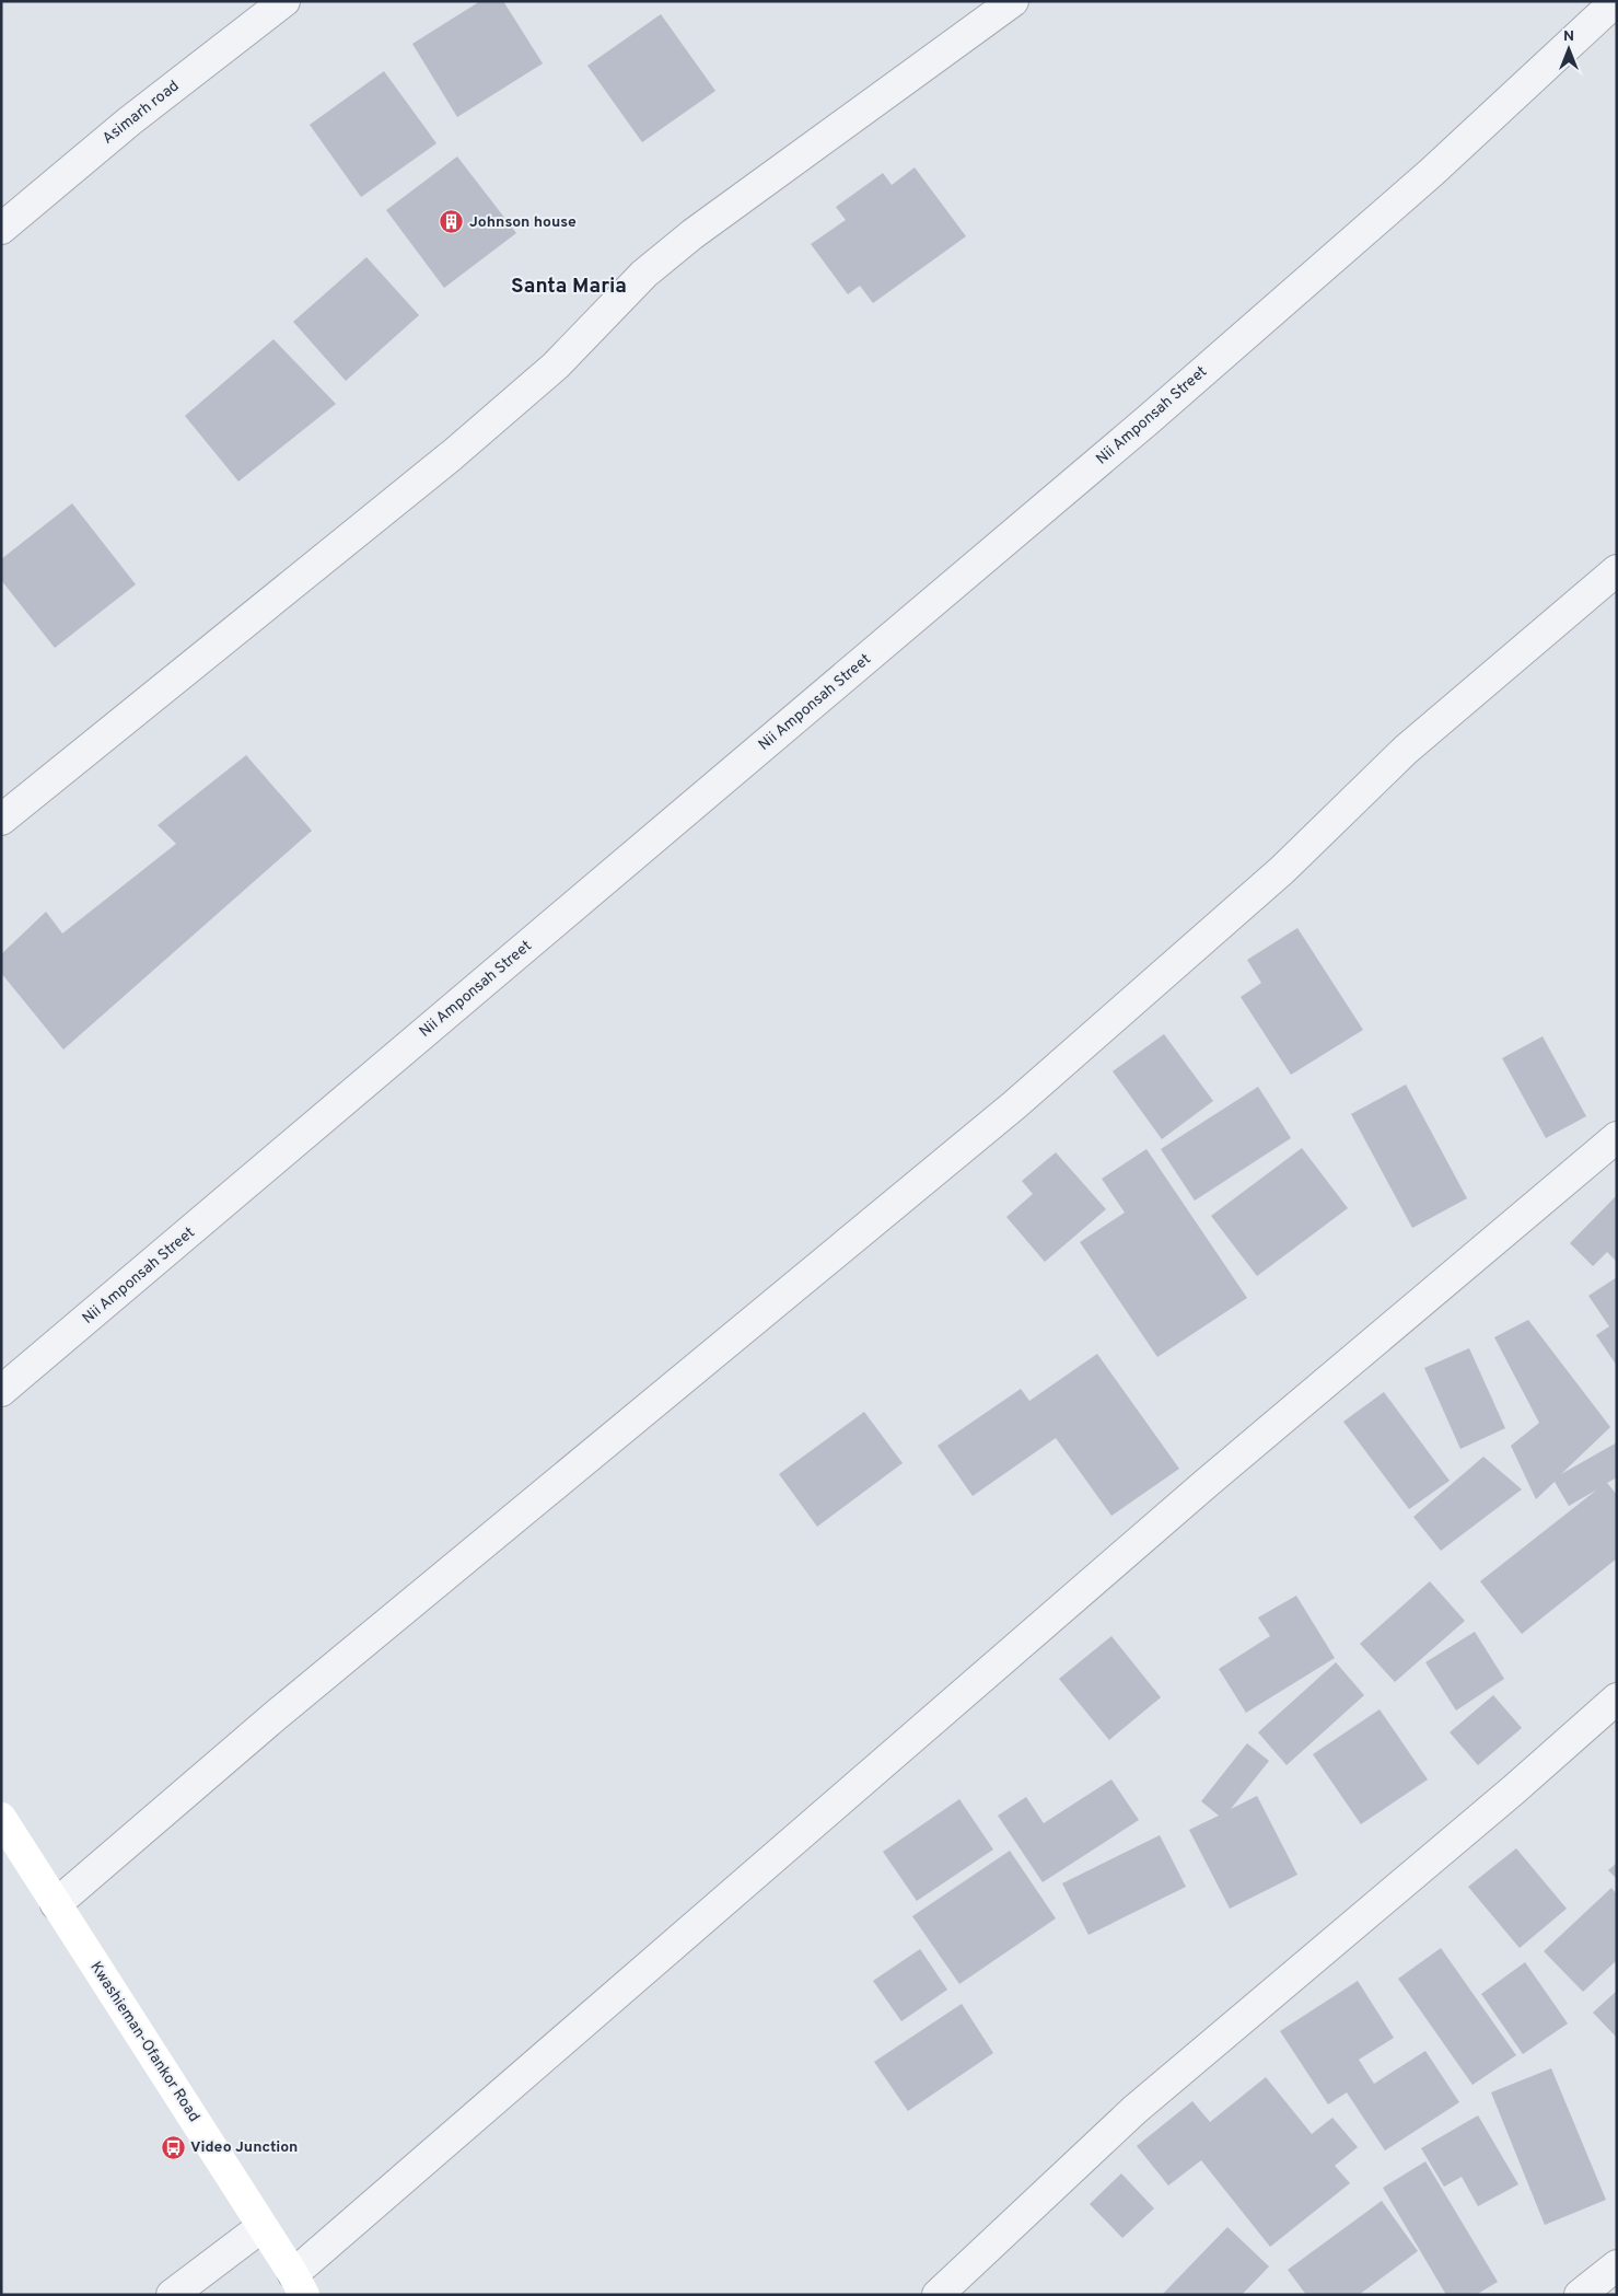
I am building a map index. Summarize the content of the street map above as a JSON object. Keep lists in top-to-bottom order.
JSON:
{
  "streets": {
    "main road": ["Kwashieman-Ofankor Road"],
    "street": ["Asimarh road", "Nii Amponsah Street"]
  },
  "districts": ["Santa Maria"],
  "places": {
    "building": ["Johnson house"],
    "bus stop": ["Video Junction"]
  },
  "north": "top"
}
